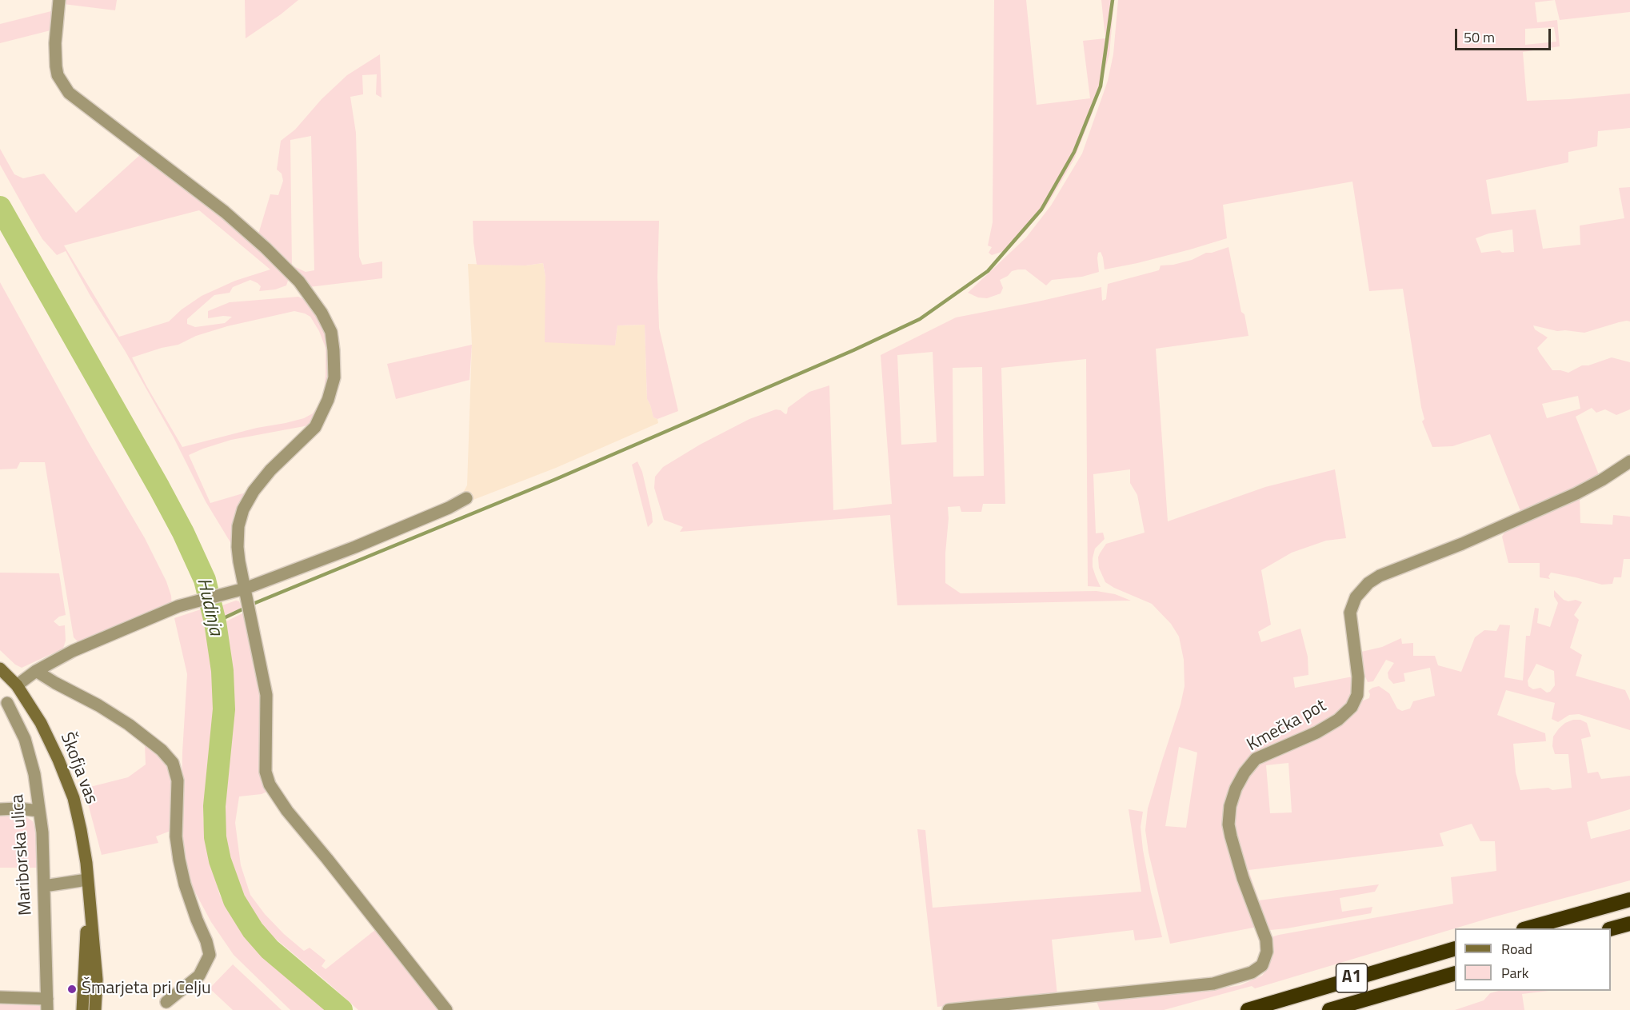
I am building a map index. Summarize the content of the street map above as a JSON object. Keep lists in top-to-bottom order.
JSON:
{
  "streets": {
    "highway": ["A1"],
    "main road": ["Škofja vas"],
    "street": ["Kmečka pot", "Mariborska ulica"]
  },
  "water": ["Hudinja"],
  "places": ["Šmarjeta pri Celju"],
  "legend": ["Road", "Park"],
  "scale_bar": "50 m"
}
